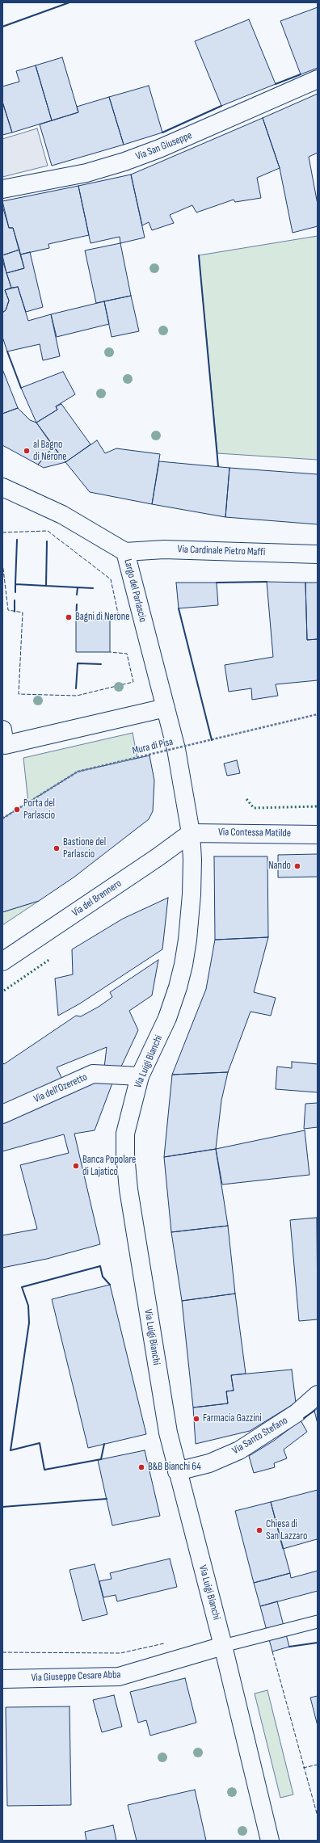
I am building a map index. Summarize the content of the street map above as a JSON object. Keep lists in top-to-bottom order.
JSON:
{
  "streets": {
    "street": [
      "Via San Giuseppe",
      "Via Cardinale Pietro Maffi",
      "Largo del Parlascio",
      "Via Contessa Matilde",
      "Via del Brennero",
      "Via Luigi Bianchi",
      "Via dell'Ozeretto",
      "Via Santo Stefano",
      "Via Giuseppe Cesare Abba"
    ],
    "path": ["Mura di Pisa"]
  },
  "crossings": [
    ["Via Cardinale Pietro Maffi", "Largo del Parlascio"],
    ["Largo del Parlascio", "Mura di Pisa"],
    ["Largo del Parlascio", "Via Contessa Matilde"],
    ["Largo del Parlascio", "Via del Brennero"],
    ["Largo del Parlascio", "Via Luigi Bianchi"],
    ["Via Contessa Matilde", "Via del Brennero"],
    ["Via Contessa Matilde", "Via Luigi Bianchi"],
    ["Via del Brennero", "Via Luigi Bianchi"],
    ["Via Luigi Bianchi", "Via dell'Ozeretto"],
    ["Via Luigi Bianchi", "Via Santo Stefano"],
    ["Via Luigi Bianchi", "Via Giuseppe Cesare Abba"]
  ],
  "places": [
    "al Bagno di Nerone",
    "Bagni di Nerone",
    "Porta del Parlascio",
    "Bastione del Parlascio",
    "Nando",
    "Banca Popolare di Lajatico",
    "Farmacia Gazzini",
    "B&B Bianchi 64",
    "Chiesa di San Lazzaro"
  ]
}
